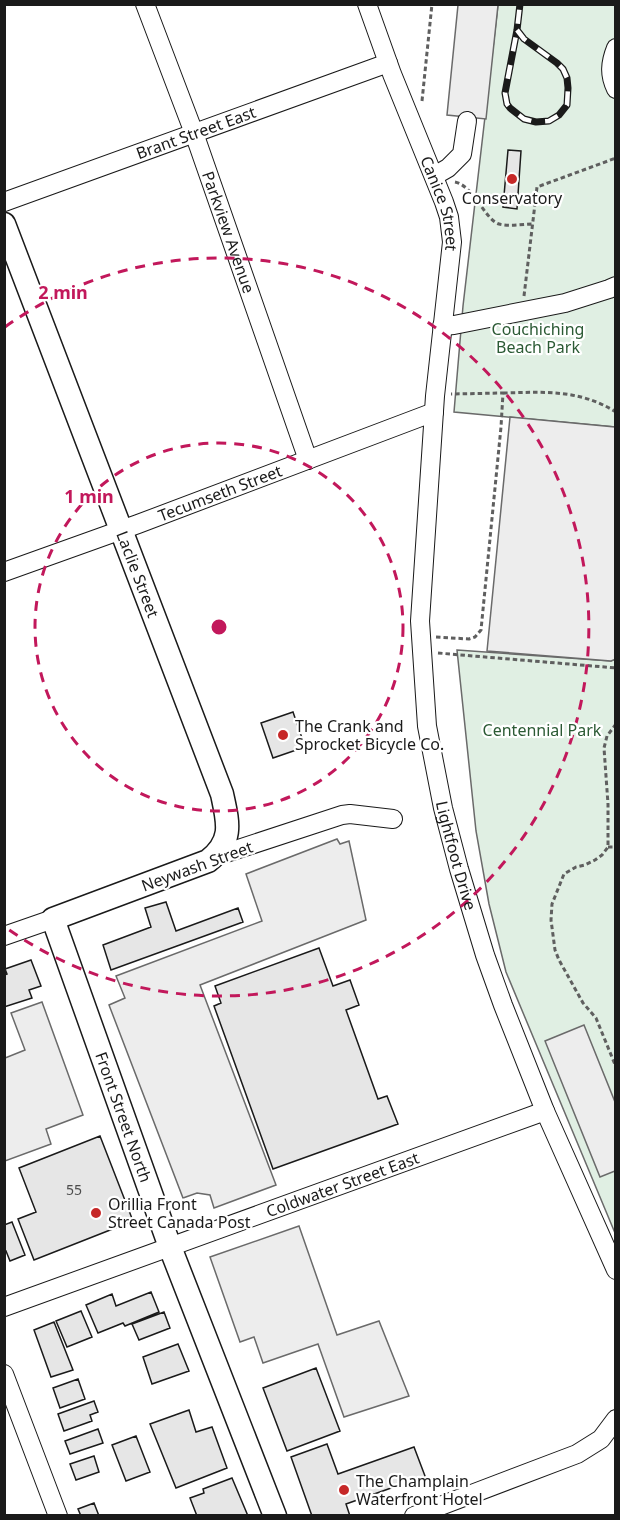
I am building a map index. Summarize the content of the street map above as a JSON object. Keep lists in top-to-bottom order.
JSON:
{
  "streets": {
    "main road": ["Laclie Street", "Neywash Street", "Front Street North"],
    "street": [
      "Brant Street East",
      "Canice Street",
      "Parkview Avenue",
      "Tecumseth Street",
      "Lightfoot Drive",
      "Coldwater Street East"
    ]
  },
  "crossings": [
    ["Brant Street East", "Canice Street"],
    ["Brant Street East", "Parkview Avenue"],
    ["Canice Street", "Tecumseth Street"],
    ["Canice Street", "Lightfoot Drive"],
    ["Parkview Avenue", "Tecumseth Street"],
    ["Tecumseth Street", "Laclie Street"],
    ["Tecumseth Street", "Lightfoot Drive"],
    ["Laclie Street", "Neywash Street"],
    ["Lightfoot Drive", "Coldwater Street East"],
    ["Neywash Street", "Front Street North"],
    ["Front Street North", "Coldwater Street East"]
  ],
  "parks": ["Couchiching Beach Park", "Centennial Park"],
  "places": [
    "Conservatory",
    "The Crank and Sprocket Bicycle Co.",
    "Orillia Front Street Canada Post",
    "The Champlain Waterfront Hotel"
  ],
  "house_numbers": ["55"],
  "rings": ["2 min", "1 min"]
}
